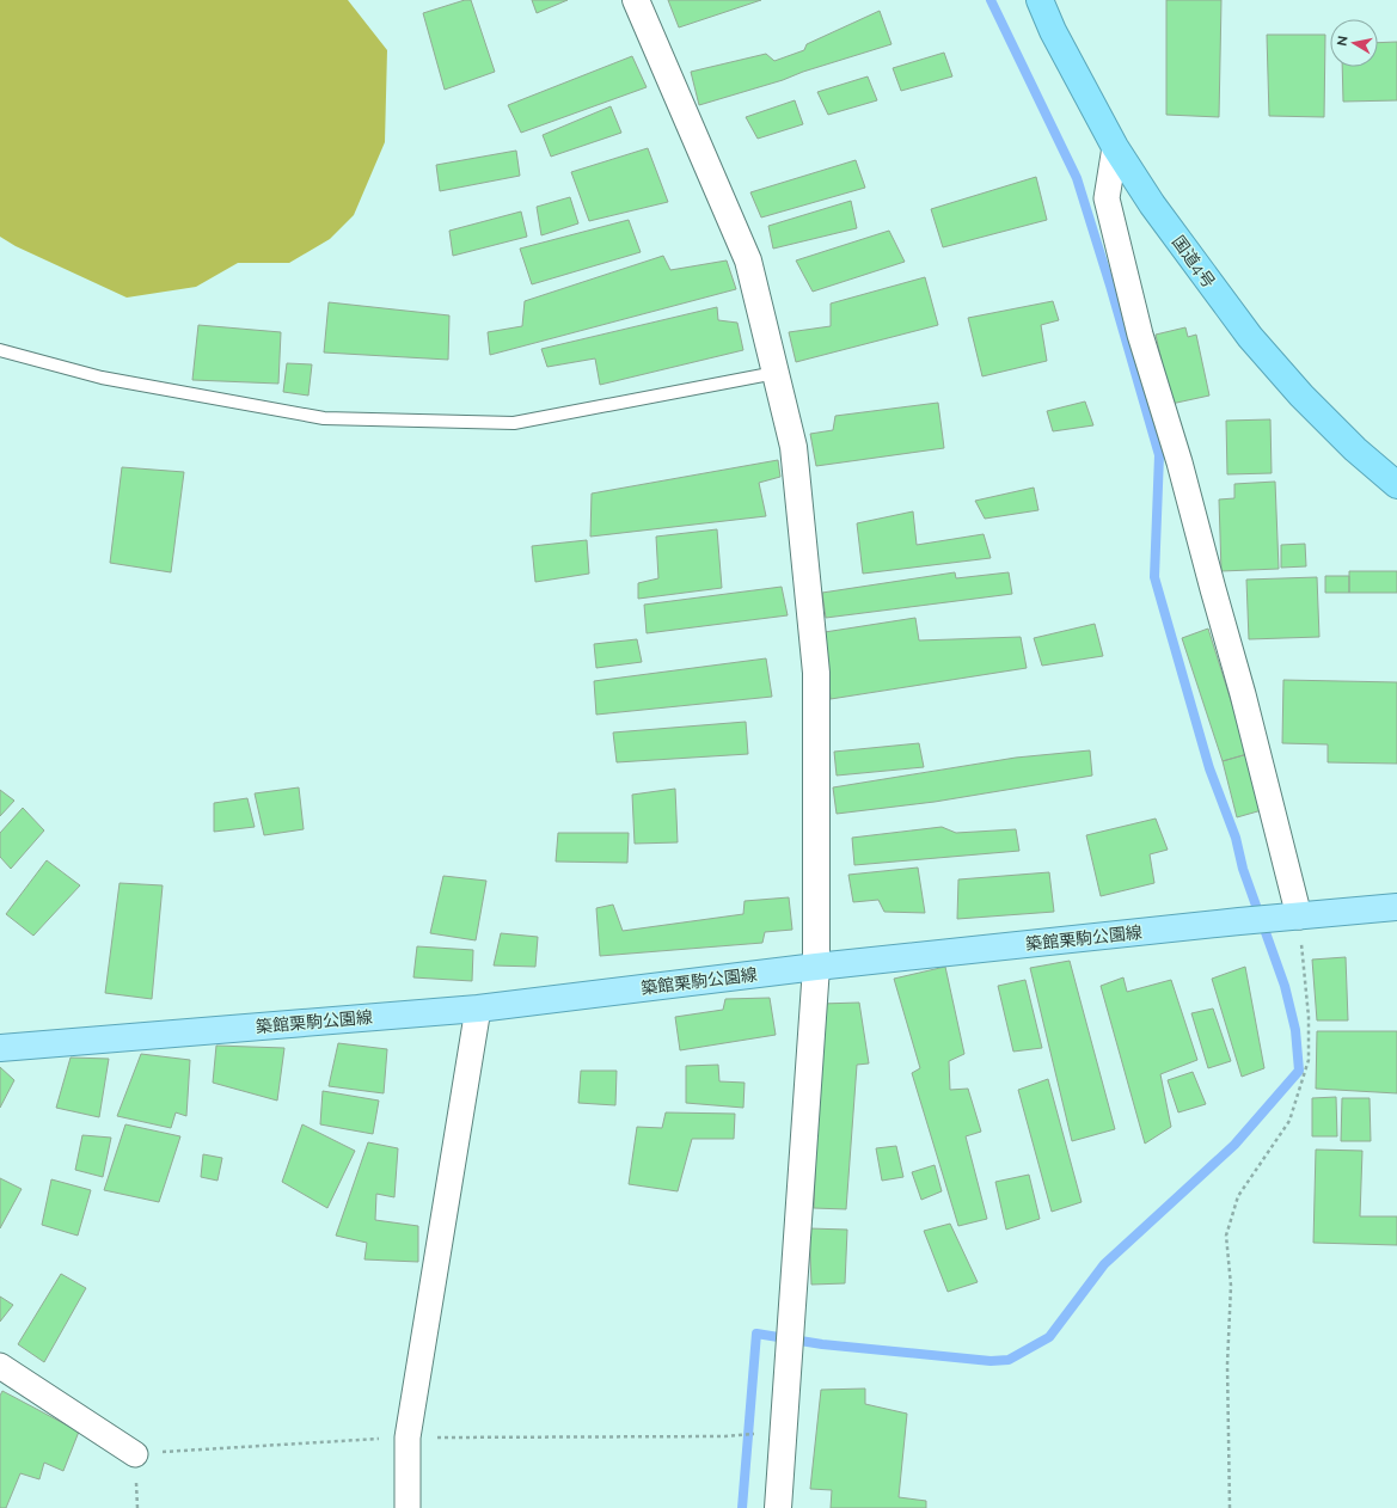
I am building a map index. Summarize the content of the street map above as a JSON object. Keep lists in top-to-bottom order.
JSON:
{
  "streets": {
    "highway": ["国道4号"],
    "main road": ["築館栗駒公園線"]
  },
  "north": "left"
}
